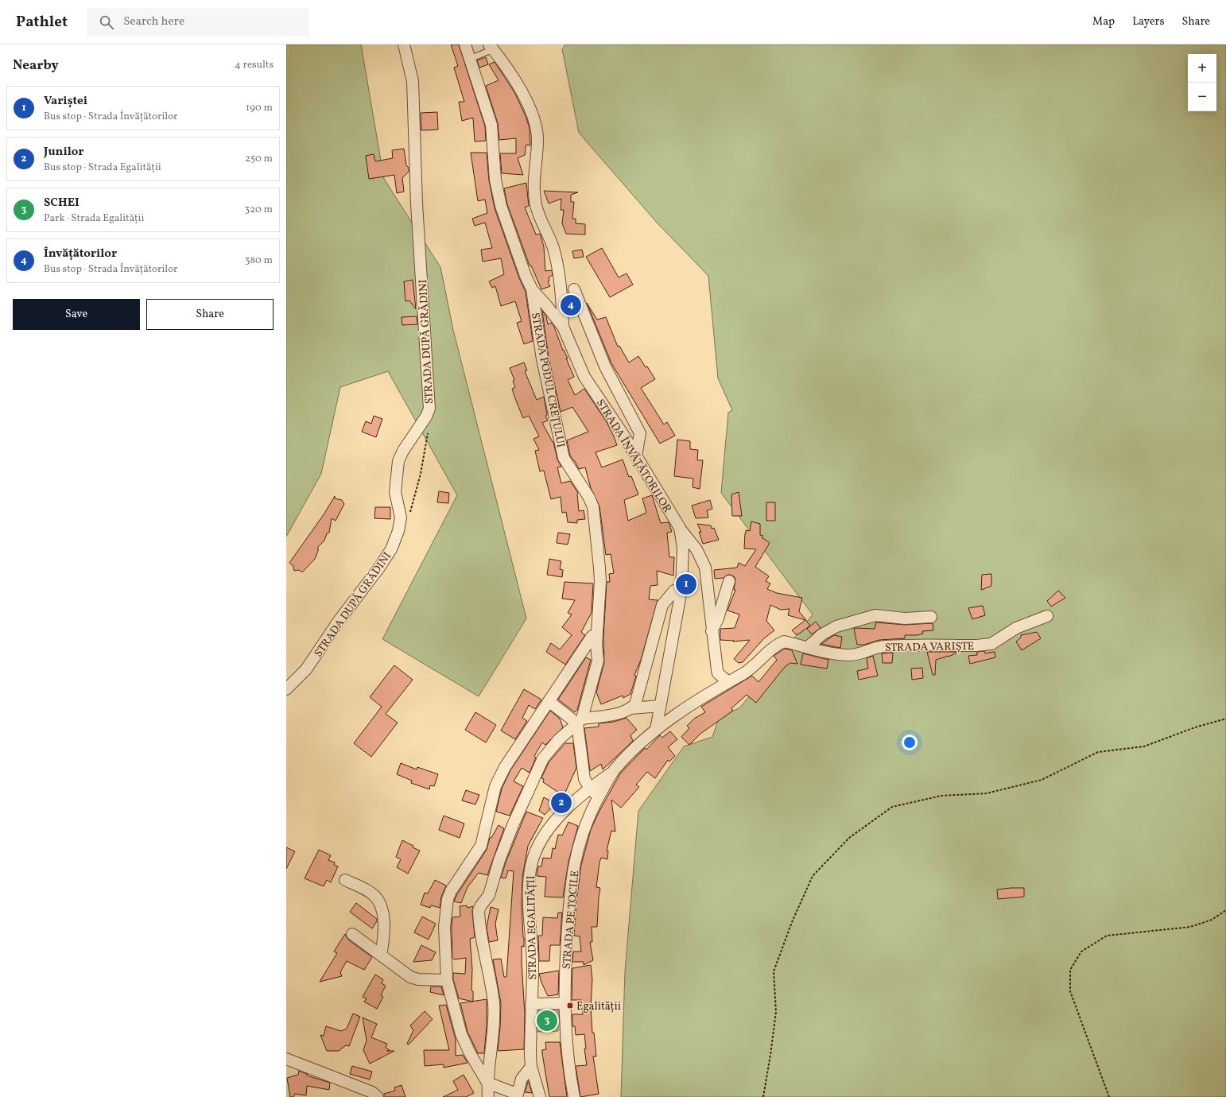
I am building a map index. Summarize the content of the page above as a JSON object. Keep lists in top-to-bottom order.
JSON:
{
  "streets": {
    "street": [
      "STRADA DUPĂ GRĂDINI",
      "STRADA PODUL CREȚULUI",
      "STRADA ÎNVĂȚĂTORILOR",
      "STRADA VARIȘTE",
      "STRADA PE TOCILE",
      "STRADA EGALITĂȚII"
    ]
  },
  "crossings": [
    ["STRADA PODUL CREȚULUI", "STRADA ÎNVĂȚĂTORILOR"],
    ["STRADA PODUL CREȚULUI", "STRADA EGALITĂȚII"],
    ["STRADA ÎNVĂȚĂTORILOR", "STRADA VARIȘTE"],
    ["STRADA ÎNVĂȚĂTORILOR", "STRADA PE TOCILE"],
    ["STRADA VARIȘTE", "STRADA PE TOCILE"],
    ["STRADA PE TOCILE", "STRADA EGALITĂȚII"]
  ],
  "places": {
    "transit": ["Egalității"]
  },
  "page": {
    "header": "Pathlet",
    "search": "Search here",
    "nav": ["Map", "Layers", "Share"],
    "heading": ["Nearby", "4 results"],
    "map_buttons": ["+", "−"],
    "list": [
      {
        "mark": "1",
        "name": "Variștei",
        "note": "Bus stop · Strada Învățătorilor",
        "value": "190 m"
      },
      {
        "mark": "2",
        "name": "Junilor",
        "note": "Bus stop · Strada Egalității",
        "value": "250 m"
      },
      {
        "mark": "3",
        "name": "SCHEI",
        "note": "Park · Strada Egalității",
        "value": "320 m"
      },
      {
        "mark": "4",
        "name": "Învățătorilor",
        "note": "Bus stop · Strada Învățătorilor",
        "value": "380 m"
      }
    ],
    "buttons": ["Save", "Share"],
    "pins": [
      "4",
      "1",
      "2",
      "3"
    ]
  }
}
